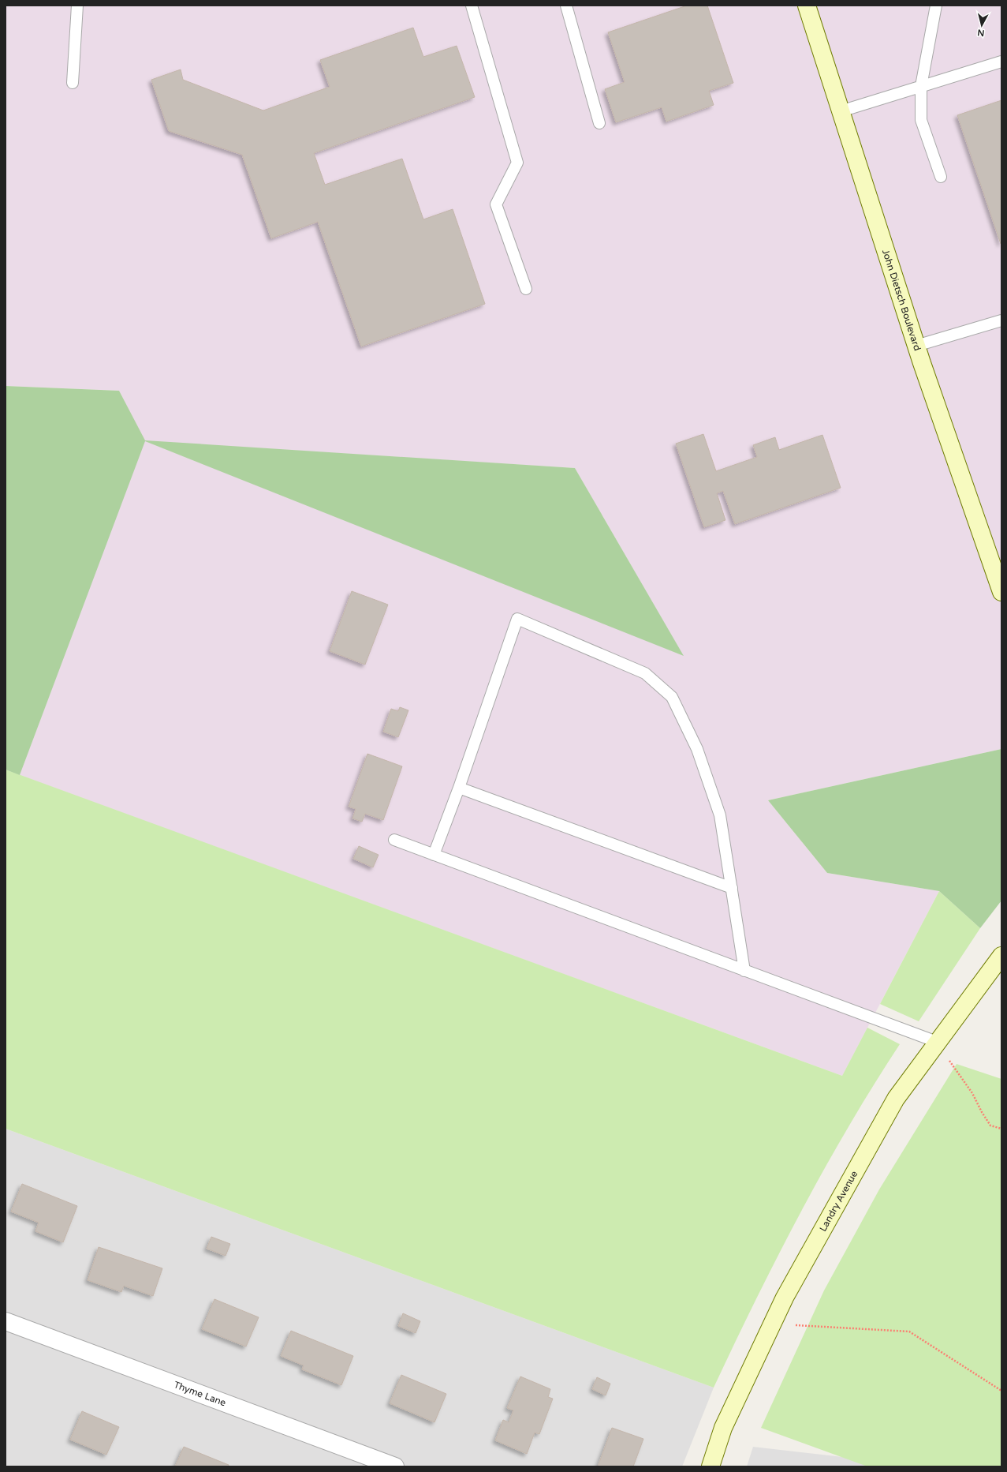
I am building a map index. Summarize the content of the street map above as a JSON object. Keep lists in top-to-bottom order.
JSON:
{
  "streets": {
    "street": ["John Dietsch Boulevard", "Landry Avenue", "Thyme Lane"]
  },
  "north": "bottom"
}
